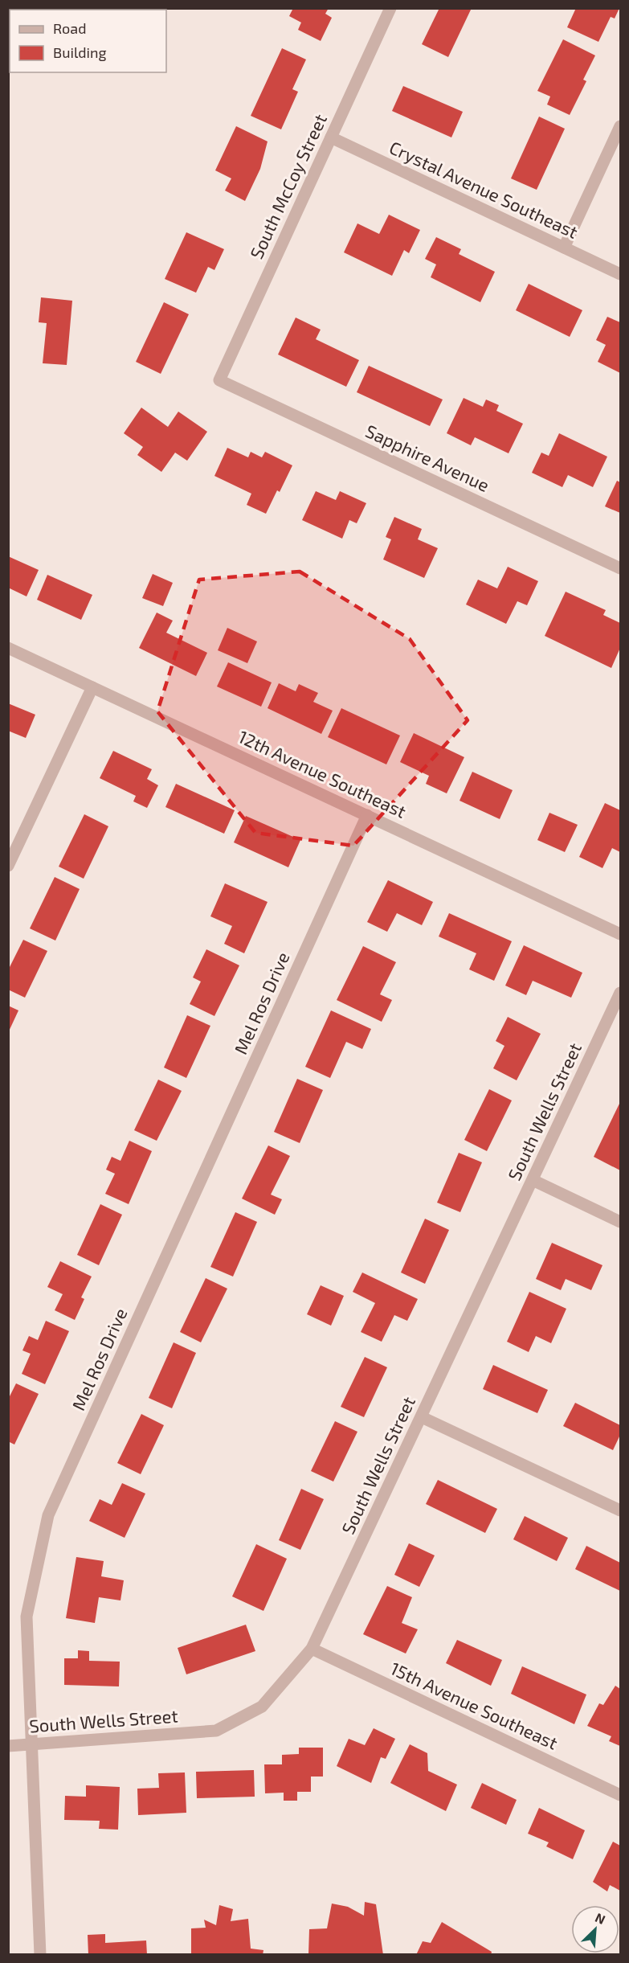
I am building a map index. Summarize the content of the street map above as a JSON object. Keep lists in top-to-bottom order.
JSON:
{
  "streets": {
    "street": [
      "South McCoy Street",
      "Crystal Avenue Southeast",
      "Sapphire Avenue",
      "12th Avenue Southeast",
      "Mel Ros Drive",
      "South Wells Street",
      "15th Avenue Southeast"
    ]
  },
  "crossings": [
    ["South McCoy Street", "Crystal Avenue Southeast"],
    ["South McCoy Street", "Sapphire Avenue"],
    ["12th Avenue Southeast", "Mel Ros Drive"],
    ["Mel Ros Drive", "South Wells Street"],
    ["South Wells Street", "15th Avenue Southeast"]
  ],
  "legend": ["Road", "Building"],
  "north": "top right"
}
